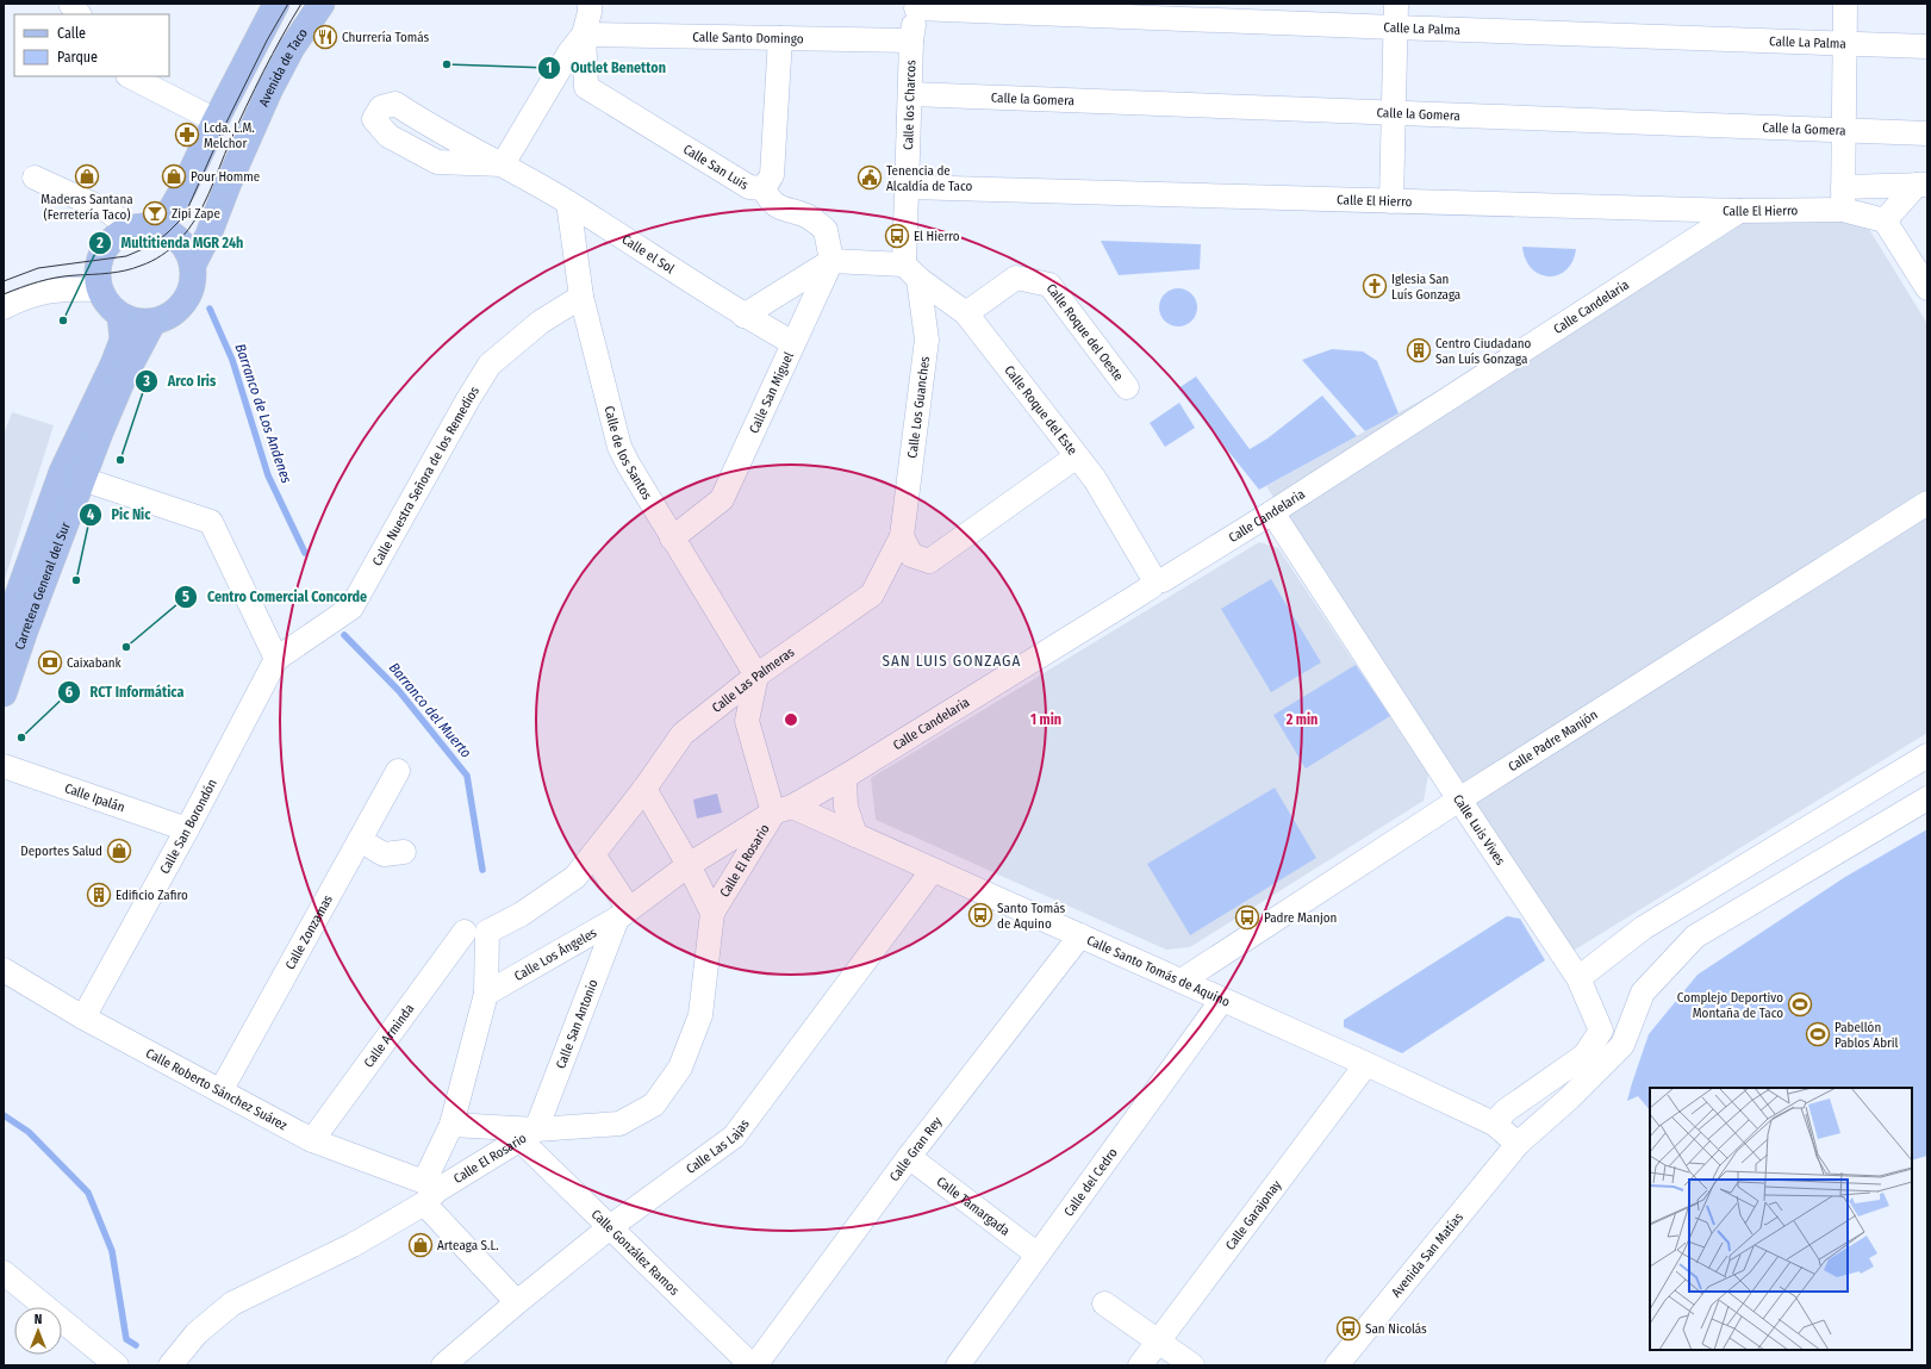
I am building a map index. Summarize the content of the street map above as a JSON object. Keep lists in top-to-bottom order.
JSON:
{
  "streets": {
    "main road": ["Avenida de Taco", "Carretera General del Sur"],
    "street": [
      "Calle La Palma",
      "Calle Santo Domingo",
      "Calle la Gomera",
      "Calle los Charcos",
      "Calle San Luís",
      "Calle El Hierro",
      "Calle el Sol",
      "Calle Candelaria",
      "Calle Roque del Oeste",
      "Calle San Miguel",
      "Calle Los Guanches",
      "Calle Roque del Este",
      "Calle de los Santos",
      "Calle Nuestra Señora de los Remedios",
      "Calle Las Palmeras",
      "Calle Padre Manjón",
      "Calle Ipalán",
      "Calle San Borondón",
      "Calle Luis Vives",
      "Calle El Rosario",
      "Calle Zonzamas",
      "Calle Los Ángeles",
      "Calle Santo Tomás de Aquino",
      "Calle San Antonio",
      "Calle Arminda",
      "Calle Roberto Sánchez Suárez",
      "Calle Las Lajas",
      "Calle Gran Rey",
      "Calle del Cedro",
      "Calle Tamargada",
      "Calle Garajonay",
      "Calle González Ramos",
      "Avenida San Matías"
    ]
  },
  "crossings": [
    ["Calle La Palma", "Calle los Charcos"],
    ["Calle Santo Domingo", "Calle los Charcos"],
    ["Calle Santo Domingo", "Calle San Luís"],
    ["Calle Santo Domingo", "Calle el Sol"],
    ["Avenida de Taco", "Carretera General del Sur"],
    ["Calle la Gomera", "Calle los Charcos"],
    ["Calle los Charcos", "Calle El Hierro"],
    ["Calle los Charcos", "Calle Los Guanches"],
    ["Calle los Charcos", "Calle Roque del Este"],
    ["Calle San Luís", "Calle el Sol"],
    ["Calle El Hierro", "Calle Candelaria"],
    ["Calle el Sol", "Calle San Miguel"],
    ["Calle el Sol", "Calle de los Santos"],
    ["Calle Candelaria", "Calle Roque del Este"],
    ["Calle Candelaria", "Calle Luis Vives"],
    ["Calle Candelaria", "Calle El Rosario"],
    ["Calle Candelaria", "Calle Los Ángeles"],
    ["Calle Candelaria", "Calle Santo Tomás de Aquino"],
    ["Calle Roque del Oeste", "Calle Los Guanches"],
    ["Calle Roque del Oeste", "Calle Roque del Este"],
    ["Calle San Miguel", "Calle de los Santos"],
    ["Calle Los Guanches", "Calle Roque del Este"],
    ["Calle Los Guanches", "Calle Las Palmeras"],
    ["Calle de los Santos", "Calle Nuestra Señora de los Remedios"],
    ["Calle de los Santos", "Calle Las Palmeras"],
    ["Calle Nuestra Señora de los Remedios", "Calle San Borondón"],
    ["Calle Las Palmeras", "Calle Los Ángeles"],
    ["Calle Padre Manjón", "Calle Luis Vives"],
    ["Calle Padre Manjón", "Calle Santo Tomás de Aquino"],
    ["Calle Ipalán", "Calle San Borondón"],
    ["Calle San Borondón", "Calle Roberto Sánchez Suárez"],
    ["Calle Luis Vives", "Calle Santo Tomás de Aquino"],
    ["Calle El Rosario", "Calle Los Ángeles"],
    ["Calle El Rosario", "Calle Santo Tomás de Aquino"],
    ["Calle El Rosario", "Calle San Antonio"],
    ["Calle El Rosario", "Calle Roberto Sánchez Suárez"],
    ["Calle El Rosario", "Calle González Ramos"],
    ["Calle Zonzamas", "Calle Roberto Sánchez Suárez"],
    ["Calle Los Ángeles", "Calle Santo Tomás de Aquino"],
    ["Calle Los Ángeles", "Calle San Antonio"],
    ["Calle Santo Tomás de Aquino", "Calle Las Lajas"],
    ["Calle Santo Tomás de Aquino", "Calle Gran Rey"],
    ["Calle Santo Tomás de Aquino", "Calle del Cedro"],
    ["Calle Santo Tomás de Aquino", "Calle Garajonay"],
    ["Calle Santo Tomás de Aquino", "Avenida San Matías"],
    ["Calle San Antonio", "Calle González Ramos"],
    ["Calle Arminda", "Calle Roberto Sánchez Suárez"],
    ["Calle Las Lajas", "Calle González Ramos"],
    ["Calle Gran Rey", "Calle Tamargada"],
    ["Calle del Cedro", "Calle Tamargada"]
  ],
  "districts": ["SAN LUIS GONZAGA"],
  "water": ["Barranco de Los Andenes", "Barranco del Muerto"],
  "places": {
    "restaurant": ["Churrería Tomás"],
    "other": [
      "Outlet Benetton",
      "Multitienda MGR 24h",
      "Arco Iris",
      "Pic Nic",
      "Centro Comercial Concorde",
      "RCT Informática"
    ],
    "pharmacy": ["Lcda. L.M. Melchor"],
    "shop": [
      "Maderas Santana (Ferretería Taco)",
      "Pour Homme",
      "Deportes Salud",
      "Arteaga S.L."
    ],
    "public building": ["Tenencia de Alcaldía de Taco"],
    "bar": ["Zipi Zape"],
    "bus stop": [
      "El Hierro",
      "Santo Tomás de Aquino",
      "Padre Manjon",
      "San Nicolás"
    ],
    "church": ["Iglesia San Luís Gonzaga"],
    "building": ["Centro Ciudadano San Luís Gonzaga", "Edificio Zafiro"],
    "bank": ["Caixabank"],
    "sports": ["Complejo Deportivo Montaña de Taco", "Pabellón Pablos Abril"]
  },
  "legend": ["Calle", "Parque"],
  "north": "top",
  "rings": ["1 min", "2 min"]
}
